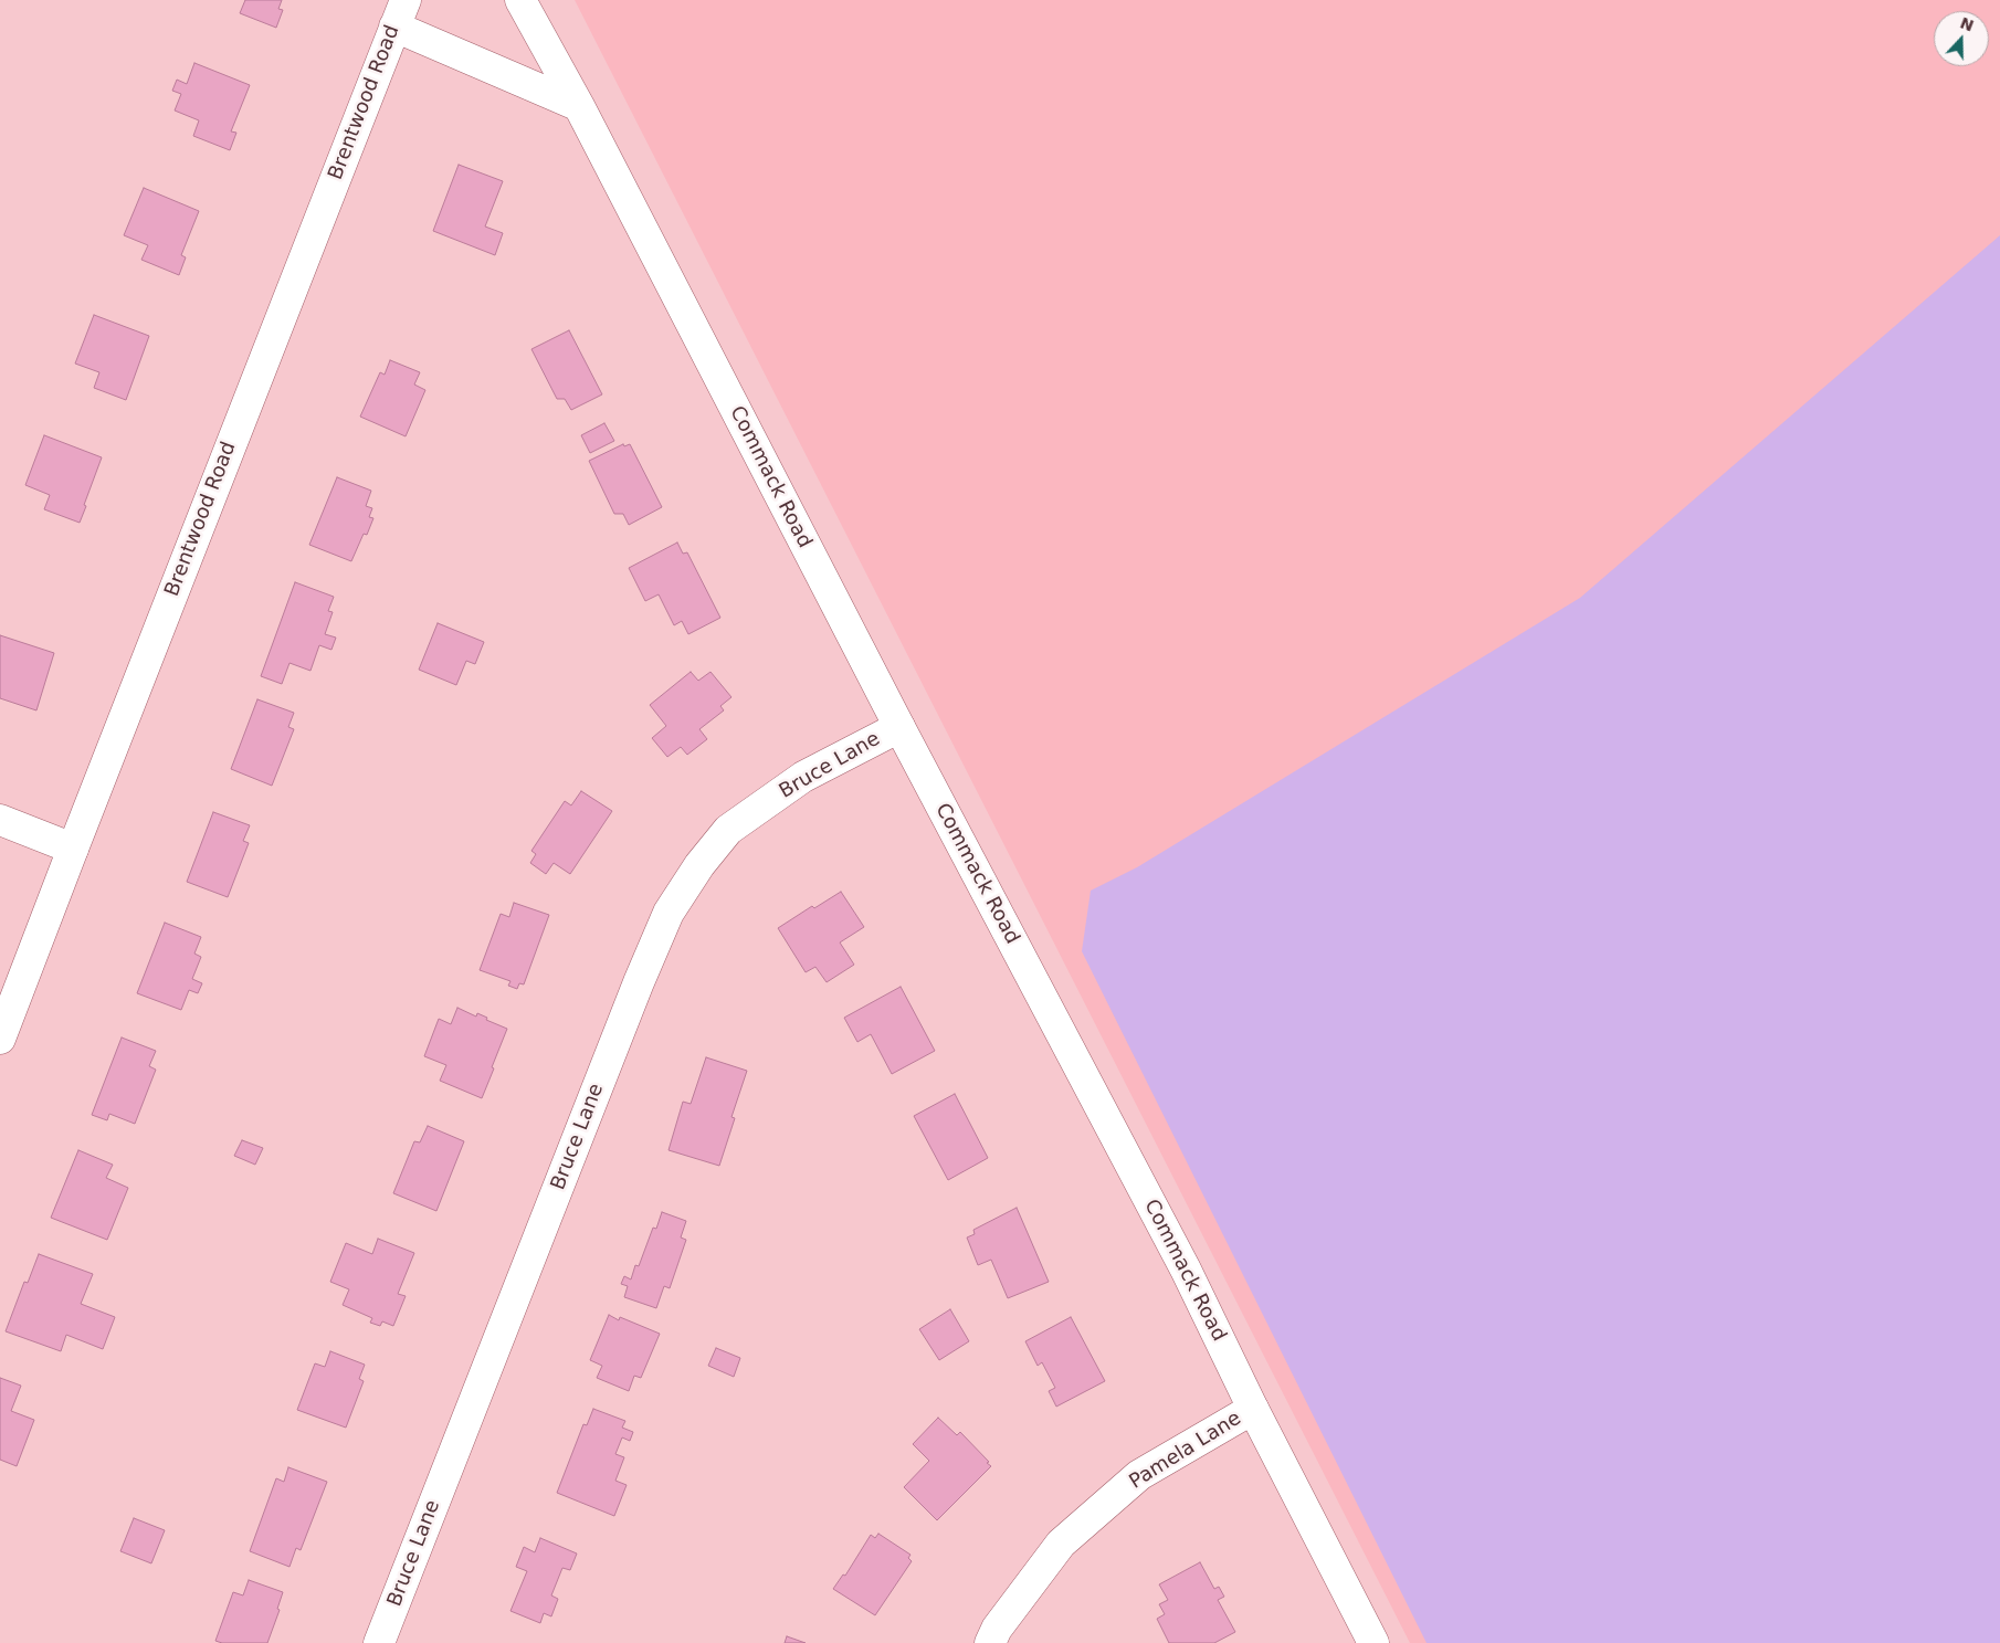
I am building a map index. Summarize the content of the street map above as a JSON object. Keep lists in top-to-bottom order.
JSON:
{
  "streets": {
    "street": [
      "Brentwood Road",
      "Commack Road",
      "Bruce Lane",
      "Pamela Lane"
    ]
  },
  "crossings": [
    ["Commack Road", "Bruce Lane"],
    ["Commack Road", "Pamela Lane"]
  ],
  "north": "top"
}
